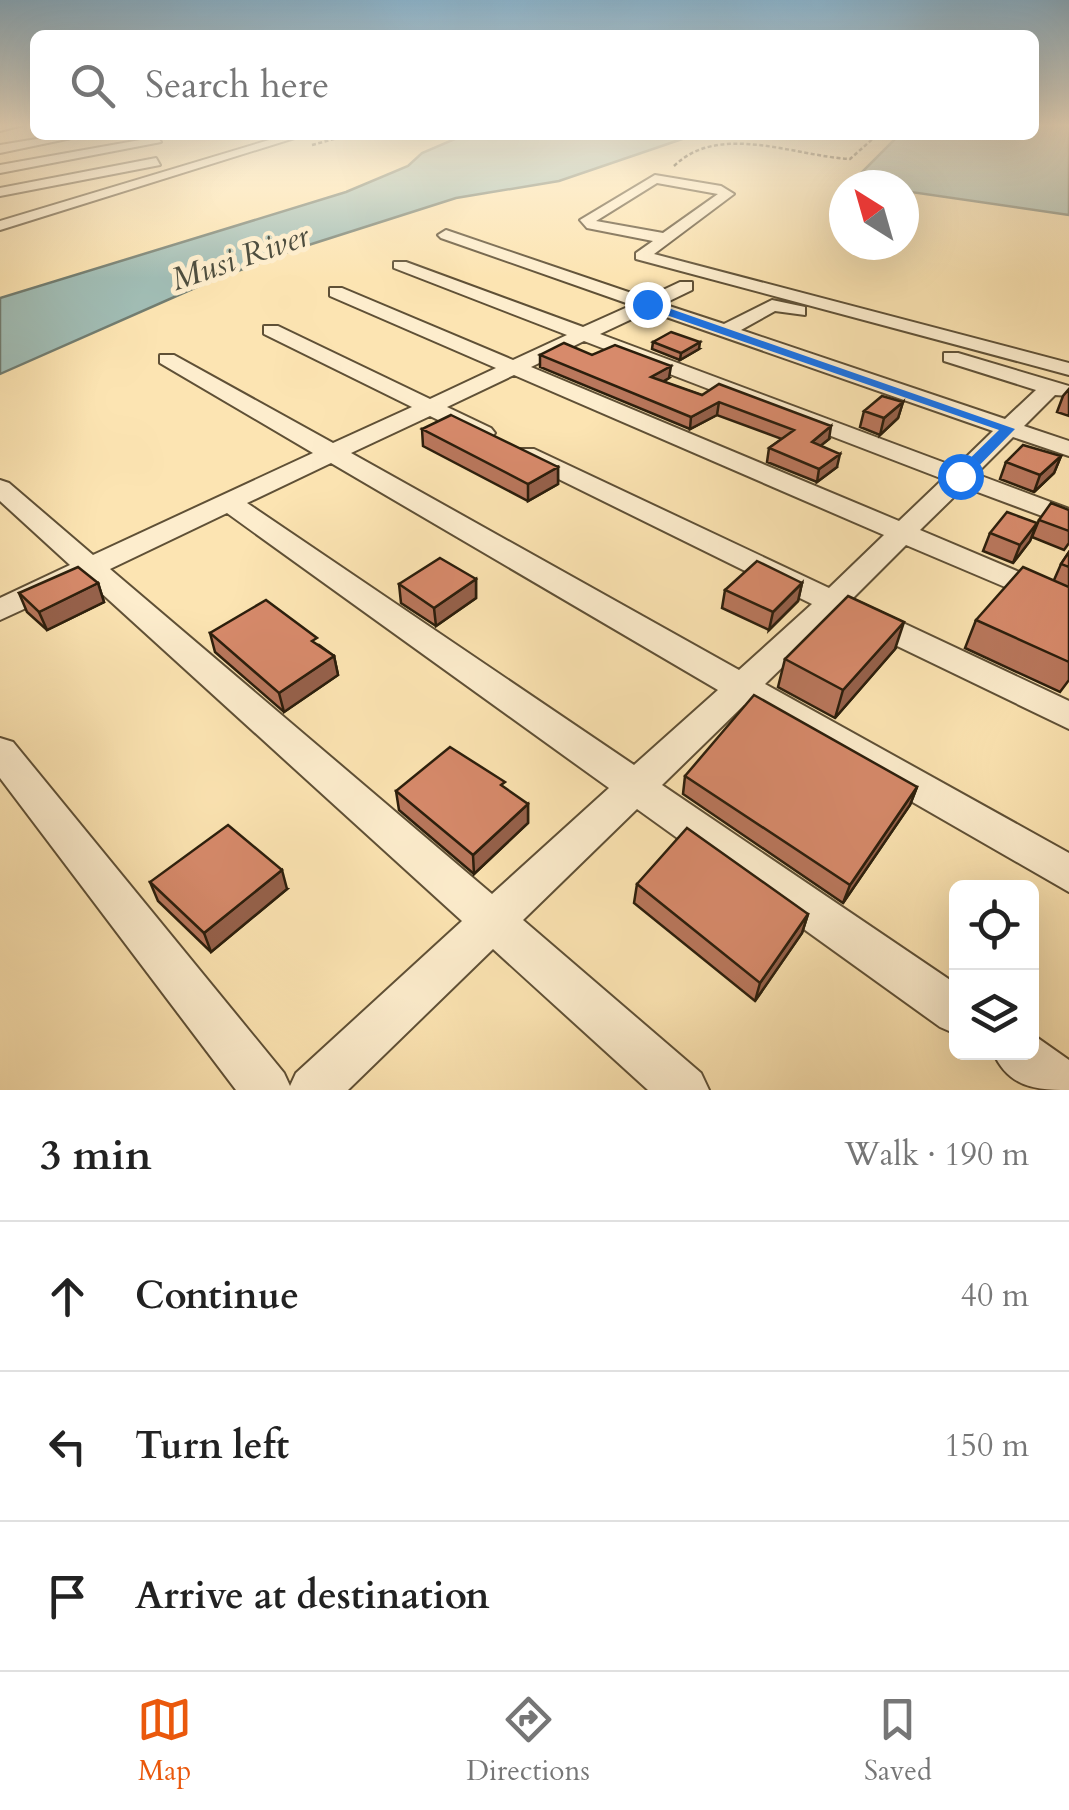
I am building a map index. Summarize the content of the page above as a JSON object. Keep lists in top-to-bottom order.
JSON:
{
  "water": ["Musi River"],
  "north": "top left",
  "page": {
    "search": "Search here",
    "heading": ["3 min", "Walk · 190 m"],
    "list": [
      ["Continue", "40 m"],
      ["Turn left", "150 m"],
      "Arrive at destination"
    ],
    "nav": ["Map", "Directions", "Saved"]
  }
}
